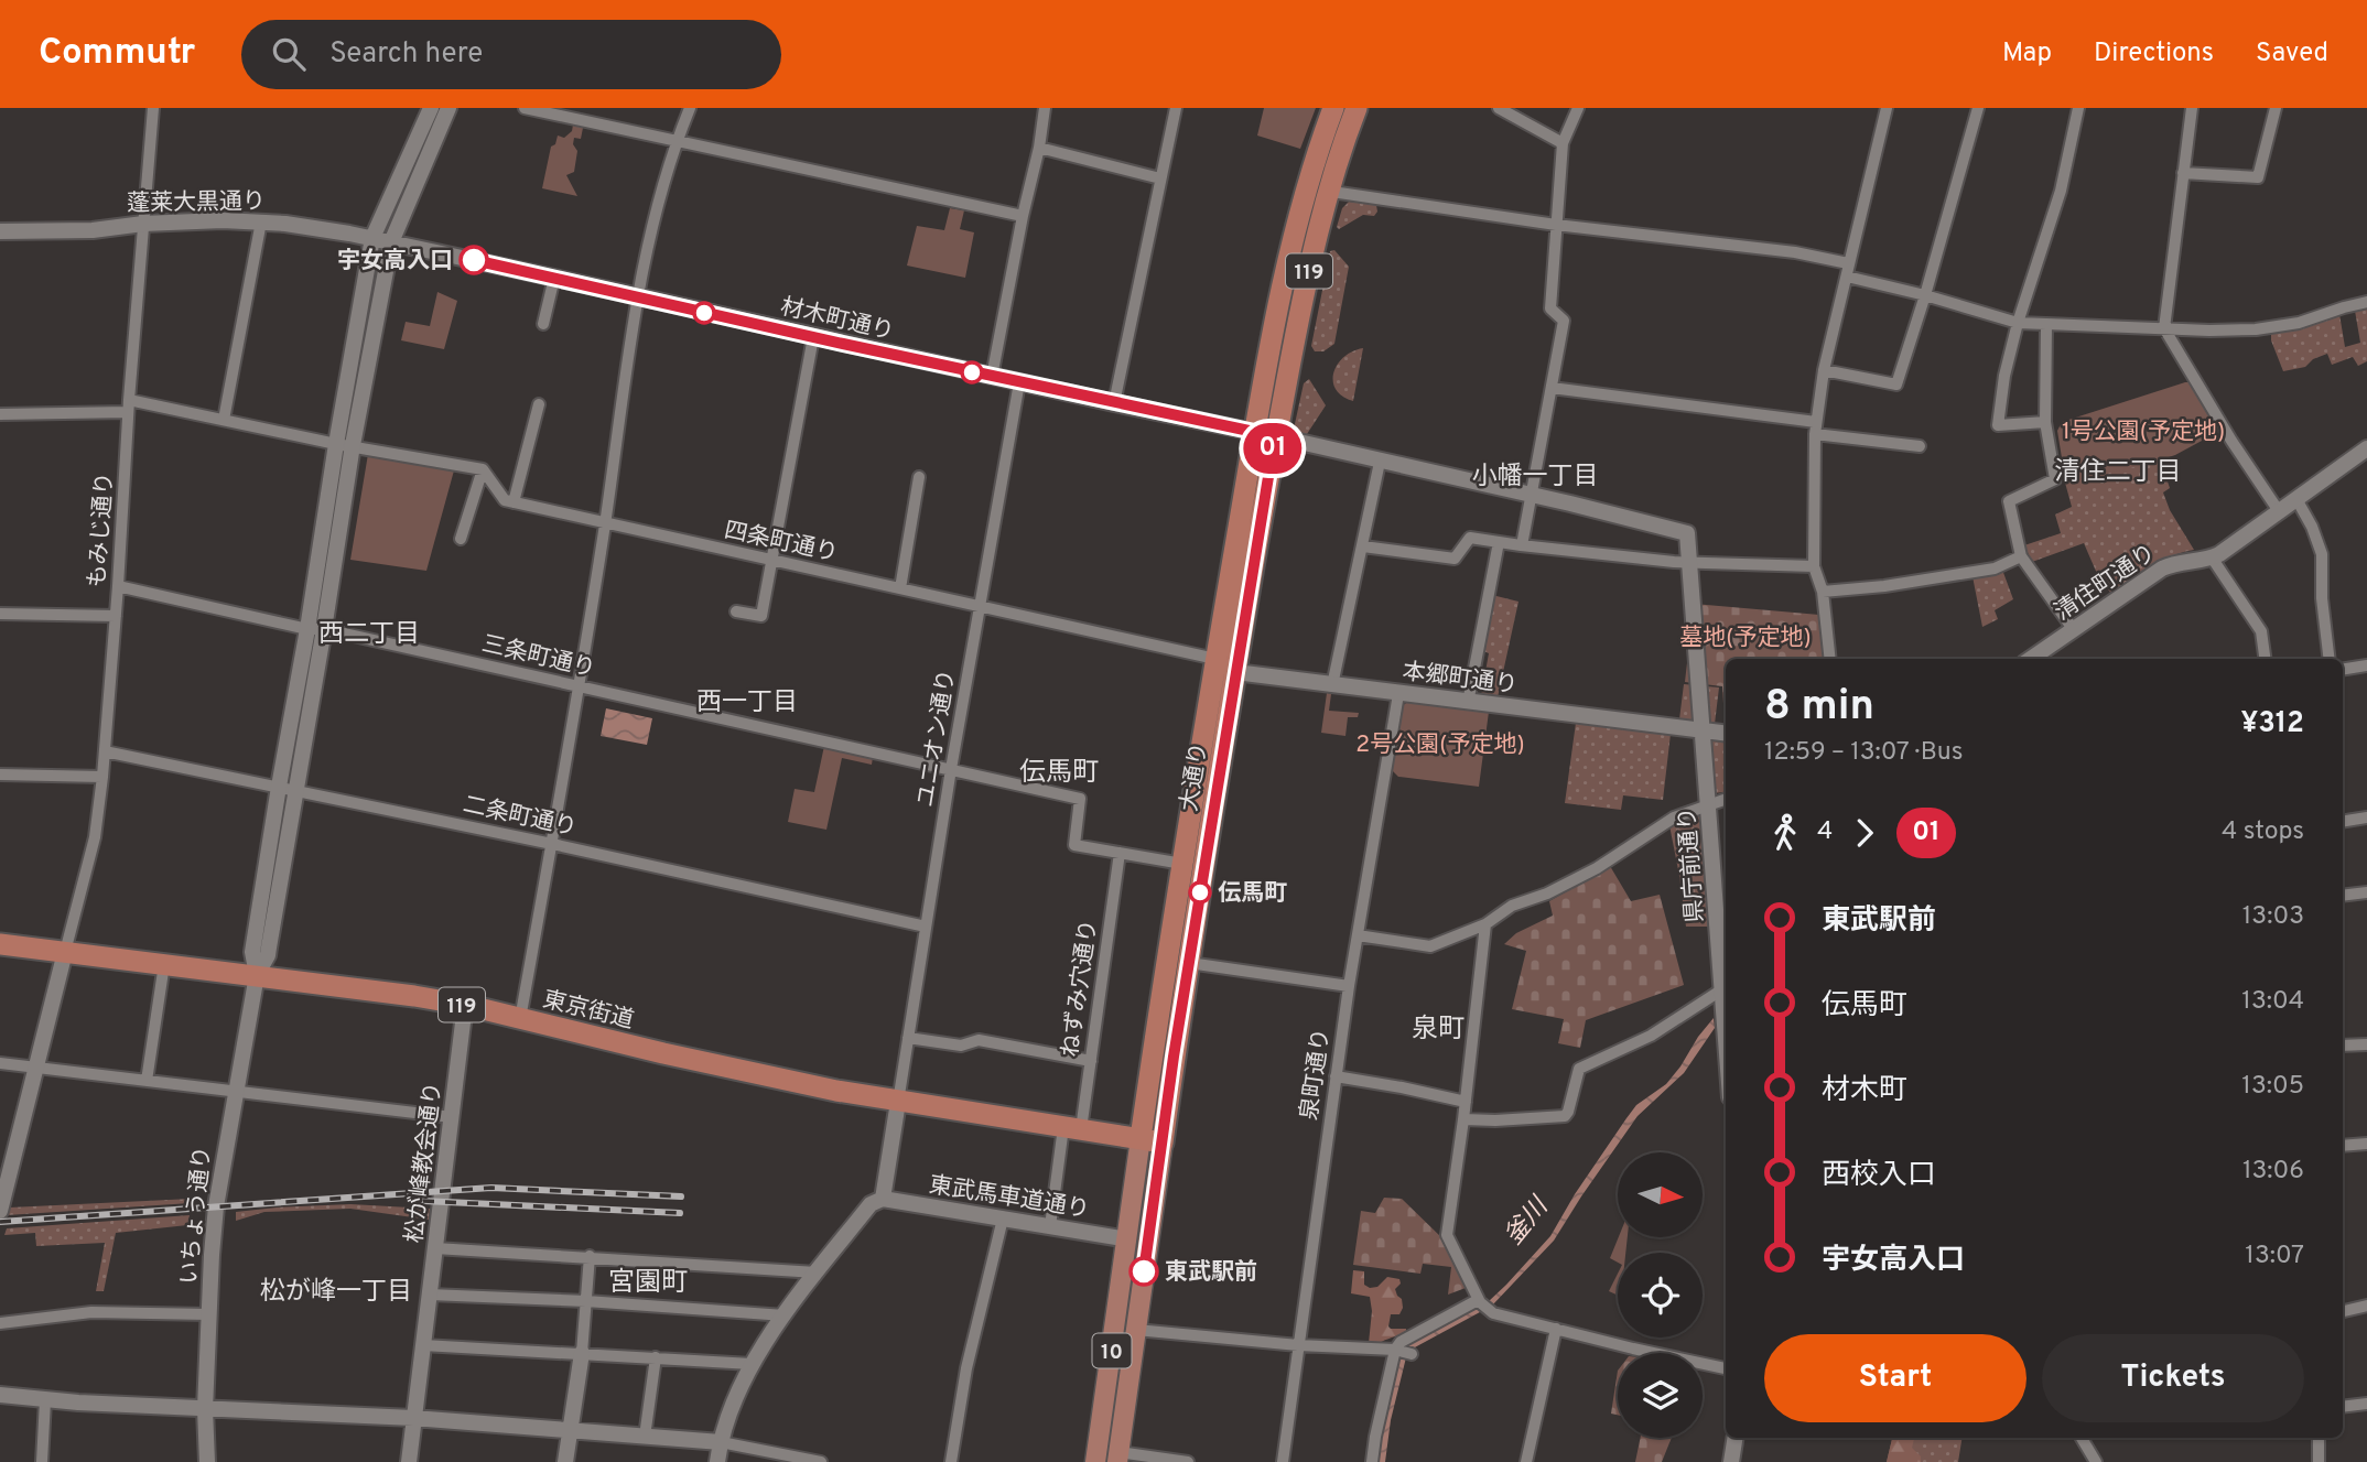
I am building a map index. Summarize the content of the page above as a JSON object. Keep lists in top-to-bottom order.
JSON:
{
  "streets": {
    "highway": ["119", "大通り", "東京街道"],
    "main road": ["10"],
    "street": [
      "蓬莱大黒通り",
      "材木町通り",
      "もみじ通り",
      "四条町通り",
      "清住町通り",
      "三条町通り",
      "本郷町通り",
      "ユニオン通り",
      "二条町通り",
      "県庁前通り",
      "ねずみ穴通り",
      "泉町通り",
      "松が峰教会通り",
      "東武馬車道通り",
      "いちょう通り"
    ]
  },
  "crossings": [
    ["蓬莱大黒通り", "材木町通り"],
    ["蓬莱大黒通り", "もみじ通り"],
    ["材木町通り", "ユニオン通り"],
    ["材木町通り", "大通り"],
    ["材木町通り", "県庁前通り"],
    ["もみじ通り", "三条町通り"],
    ["もみじ通り", "二条町通り"],
    ["もみじ通り", "東京街道"],
    ["四条町通り", "本郷町通り"],
    ["四条町通り", "ユニオン通り"],
    ["四条町通り", "大通り"],
    ["三条町通り", "ユニオン通り"],
    ["三条町通り", "ねずみ穴通り"],
    ["本郷町通り", "大通り"],
    ["本郷町通り", "県庁前通り"],
    ["本郷町通り", "泉町通り"],
    ["ユニオン通り", "二条町通り"],
    ["ユニオン通り", "東京街道"],
    ["大通り", "県庁前通り"],
    ["大通り", "東京街道"],
    ["大通り", "東武馬車道通り"],
    ["ねずみ穴通り", "東京街道"],
    ["ねずみ穴通り", "東武馬車道通り"],
    ["東京街道", "松が峰教会通り"],
    ["東京街道", "いちょう通り"]
  ],
  "districts": [
    "清住二丁目",
    "小幡一丁目",
    "西二丁目",
    "西一丁目",
    "伝馬町",
    "泉町",
    "宮園町",
    "松が峰一丁目"
  ],
  "water": ["釜川"],
  "parks": ["1号公園(予定地)", "墓地(予定地)", "2号公園(予定地)"],
  "places": ["宇女高入口", "伝馬町", "東武駅前"],
  "lines": ["bus line 01"],
  "north": "right",
  "page": {
    "header": "Commutr",
    "search": "Search here",
    "nav": ["Map", "Directions", "Saved"],
    "on_map": "01",
    "heading": ["8 min", "12:59 – 13:07 · Bus", "¥312"],
    "legs": ["4", "01", "4 stops"],
    "list": [
      {
        "name": "東武駅前",
        "value": "13:03"
      },
      {
        "name": "伝馬町",
        "value": "13:04"
      },
      {
        "name": "材木町",
        "value": "13:05"
      },
      {
        "name": "西校入口",
        "value": "13:06"
      },
      {
        "name": "宇女高入口",
        "value": "13:07"
      }
    ],
    "buttons": ["Start", "Tickets"]
  }
}
